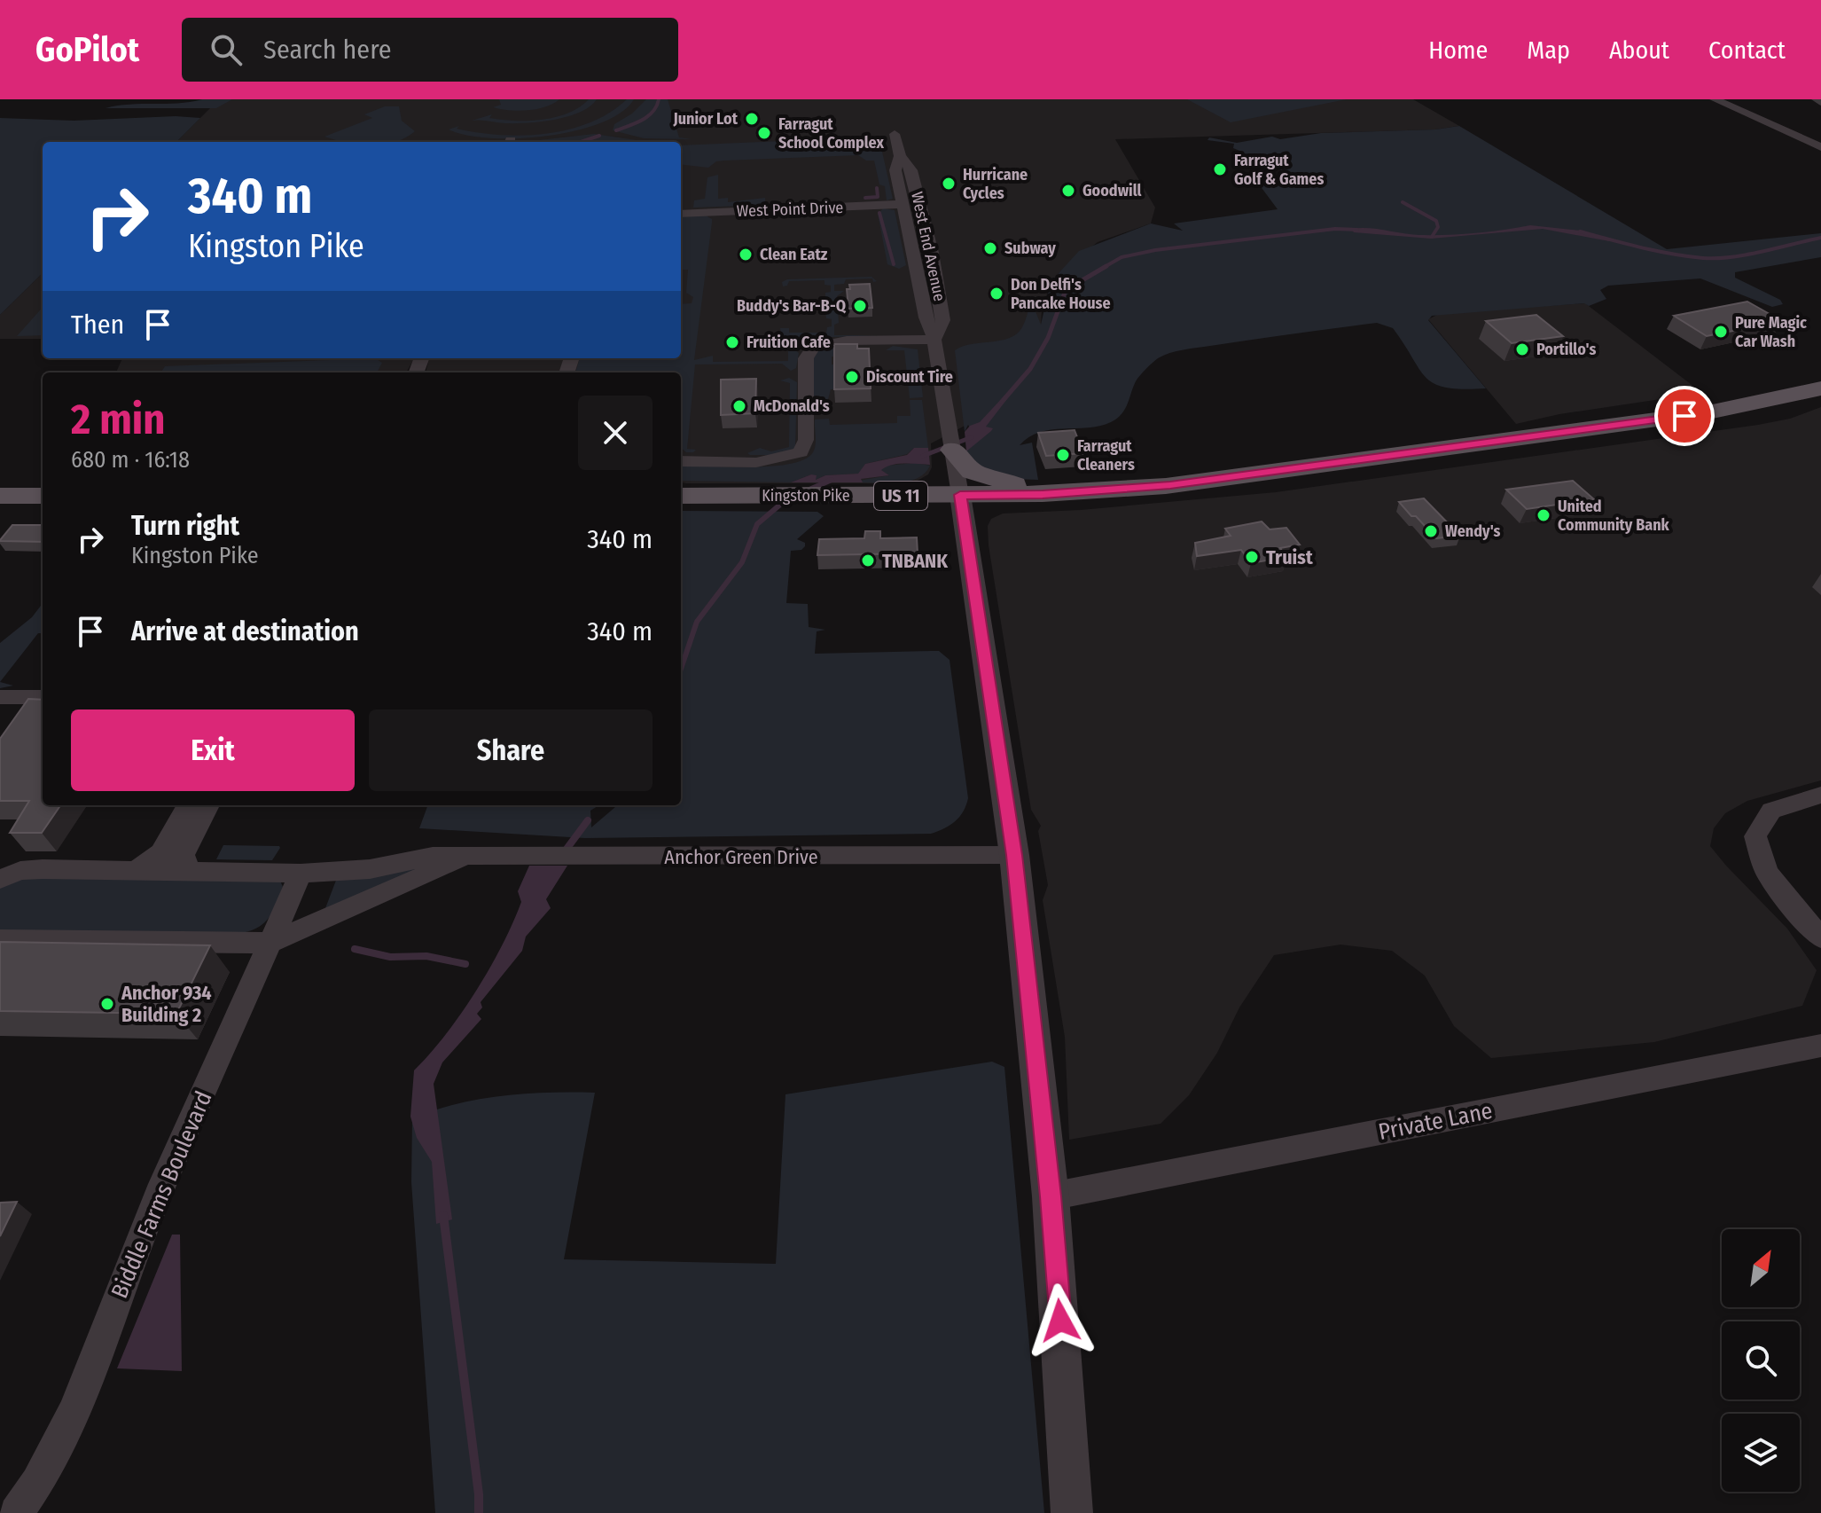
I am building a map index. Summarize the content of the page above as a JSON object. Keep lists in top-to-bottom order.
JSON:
{
  "streets": {
    "main road": ["Kingston Pike", "US 11"],
    "street": [
      "West Point Drive",
      "West End Avenue",
      "Anchor Green Drive",
      "Private Lane",
      "Biddle Farms Boulevard"
    ]
  },
  "crossings": [
    ["West Point Drive", "West End Avenue"],
    ["West End Avenue", "Kingston Pike"],
    ["Anchor Green Drive", "Biddle Farms Boulevard"]
  ],
  "places": [
    "Junior Lot",
    "Farragut School Complex",
    "Farragut Golf & Games",
    "Hurricane Cycles",
    "Goodwill",
    "Subway",
    "Clean Eatz",
    "Don Delfi's Pancake House",
    "Buddy's Bar-B-Q",
    "Pure Magic Car Wash",
    "Fruition Cafe",
    "Portillo's",
    "Discount Tire",
    "McDonald's",
    "Farragut Cleaners",
    "United Community Bank",
    "Wendy's",
    "Truist",
    "TNBANK",
    "Anchor 934 Building 2"
  ],
  "north": "top right",
  "page": {
    "header": "GoPilot",
    "search": "Search here",
    "nav": [
      "Home",
      "Map",
      "About",
      "Contact"
    ],
    "turn": ["340 m", "Kingston Pike"],
    "then": "Then",
    "heading": ["2 min", "680 m · 16:18"],
    "list": [
      {
        "name": "Turn right",
        "note": "Kingston Pike",
        "value": "340 m"
      },
      {
        "name": "Arrive at destination",
        "value": "340 m"
      }
    ],
    "buttons": ["Exit", "Share"]
  }
}
